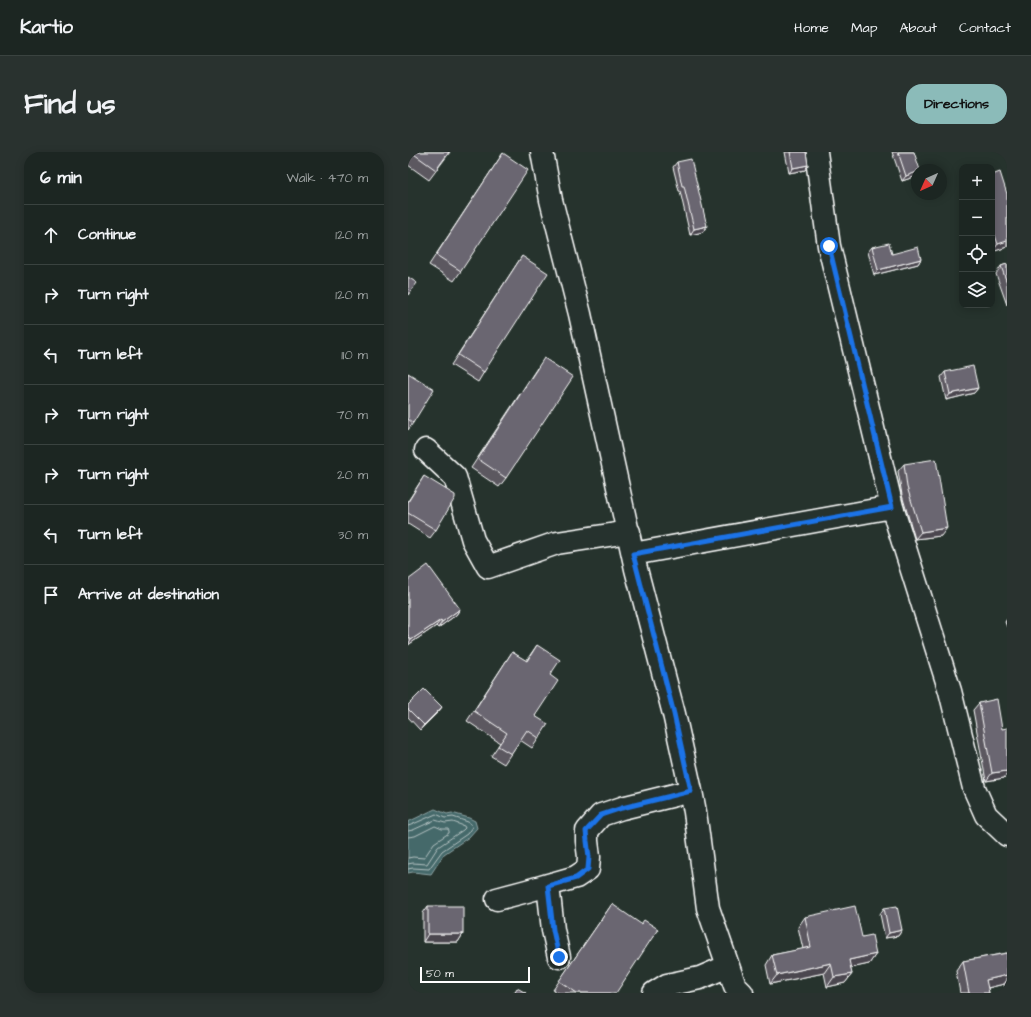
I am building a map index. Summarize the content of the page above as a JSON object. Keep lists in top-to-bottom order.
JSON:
{
  "scale_bar": "50 m",
  "north": "bottom left",
  "page": {
    "header": "Kartio",
    "nav": [
      "Home",
      "Map",
      "About",
      "Contact"
    ],
    "buttons": "Directions",
    "title": "Find us",
    "heading": ["6 min", "Walk · 470 m"],
    "map_buttons": ["+", "−"],
    "list": [
      ["Continue", "120 m"],
      ["Turn right", "120 m"],
      ["Turn left", "110 m"],
      ["Turn right", "70 m"],
      ["Turn right", "20 m"],
      ["Turn left", "30 m"],
      "Arrive at destination"
    ],
    "scale": "50 m"
  }
}
